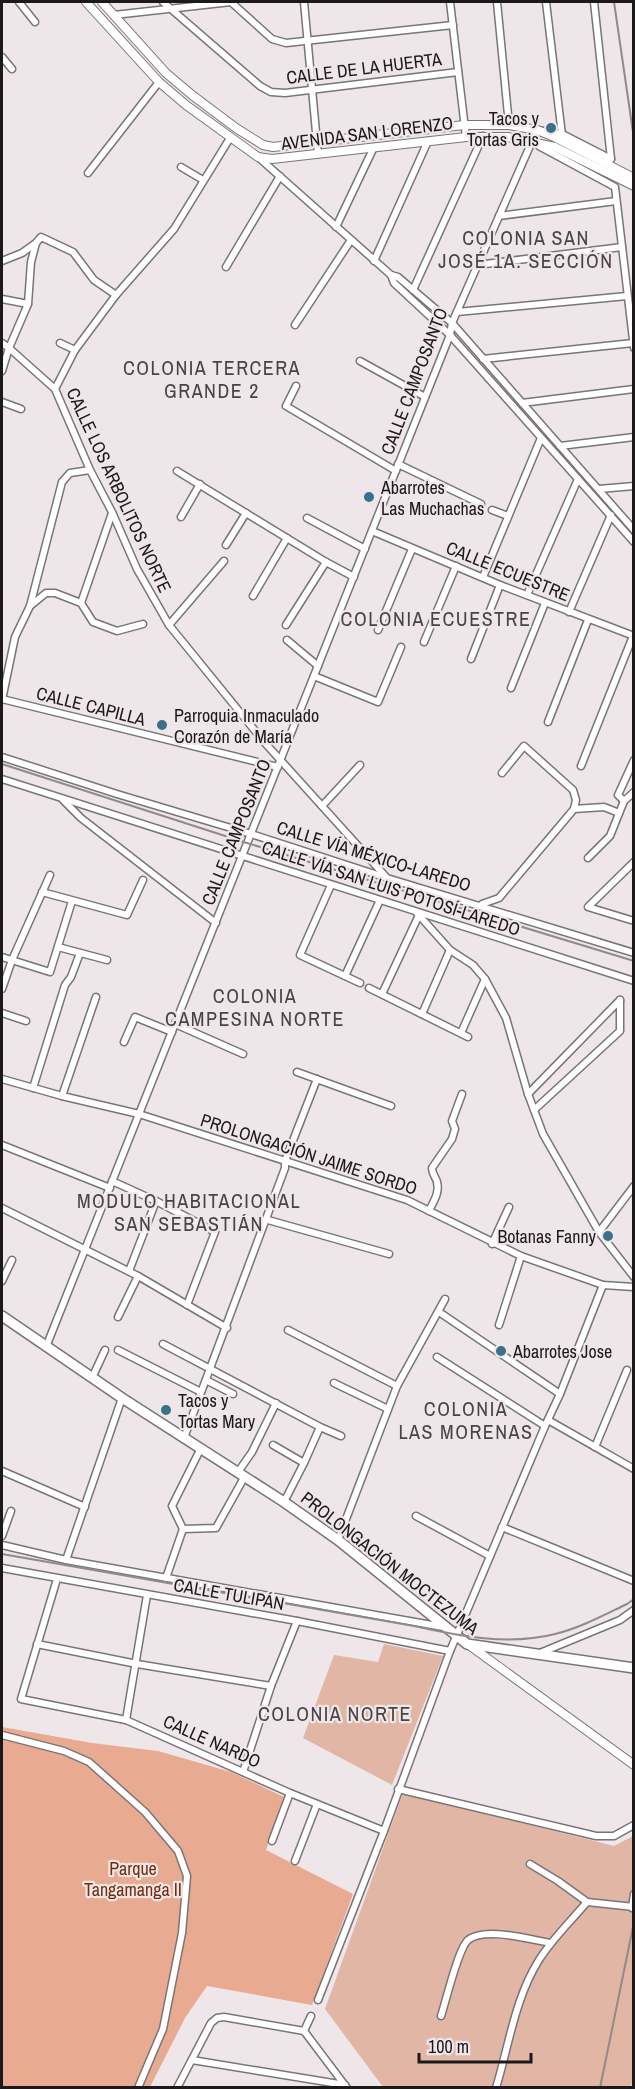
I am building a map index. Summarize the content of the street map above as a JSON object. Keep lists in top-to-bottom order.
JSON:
{
  "streets": {
    "main road": ["PROLONGACIÓN MOCTEZUMA"],
    "street": [
      "CALLE DE LA HUERTA",
      "AVENIDA SAN LORENZO",
      "CALLE CAMPOSANTO",
      "CALLE LOS ARBOLITOS NORTE",
      "CALLE ECUESTRE",
      "CALLE CAPILLA",
      "CALLE VÍA MÉXICO-LAREDO",
      "CALLE VÍA SAN LUIS POTOSÍ-LAREDO",
      "PROLONGACIÓN JAIME SORDO",
      "CALLE TULIPÁN",
      "CALLE NARDO"
    ]
  },
  "crossings": [
    ["AVENIDA SAN LORENZO", "CALLE CAMPOSANTO"],
    ["CALLE CAMPOSANTO", "CALLE LOS ARBOLITOS NORTE"],
    ["CALLE CAMPOSANTO", "CALLE ECUESTRE"],
    ["CALLE CAMPOSANTO", "CALLE CAPILLA"],
    ["CALLE CAMPOSANTO", "CALLE VÍA MÉXICO-LAREDO"],
    ["CALLE CAMPOSANTO", "CALLE VÍA SAN LUIS POTOSÍ-LAREDO"],
    ["CALLE CAMPOSANTO", "PROLONGACIÓN JAIME SORDO"],
    ["CALLE CAMPOSANTO", "PROLONGACIÓN MOCTEZUMA"],
    ["CALLE LOS ARBOLITOS NORTE", "CALLE VÍA MÉXICO-LAREDO"]
  ],
  "districts": [
    "COLONIA SAN JOSÉ 1A. SECCIÓN",
    "COLONIA TERCERA GRANDE 2",
    "COLONIA ECUESTRE",
    "COLONIA CAMPESINA NORTE",
    "MODULO HABITACIONAL SAN SEBASTIÁN",
    "COLONIA LAS MORENAS",
    "COLONIA NORTE"
  ],
  "parks": ["Parque Tangamanga II"],
  "places": [
    "Tacos y Tortas Gris",
    "Abarrotes Las Muchachas",
    "Parroquia Inmaculado Corazón de María",
    "Botanas Fanny",
    "Abarrotes Jose",
    "Tacos y Tortas Mary"
  ],
  "scale_bar": "100 m"
}
